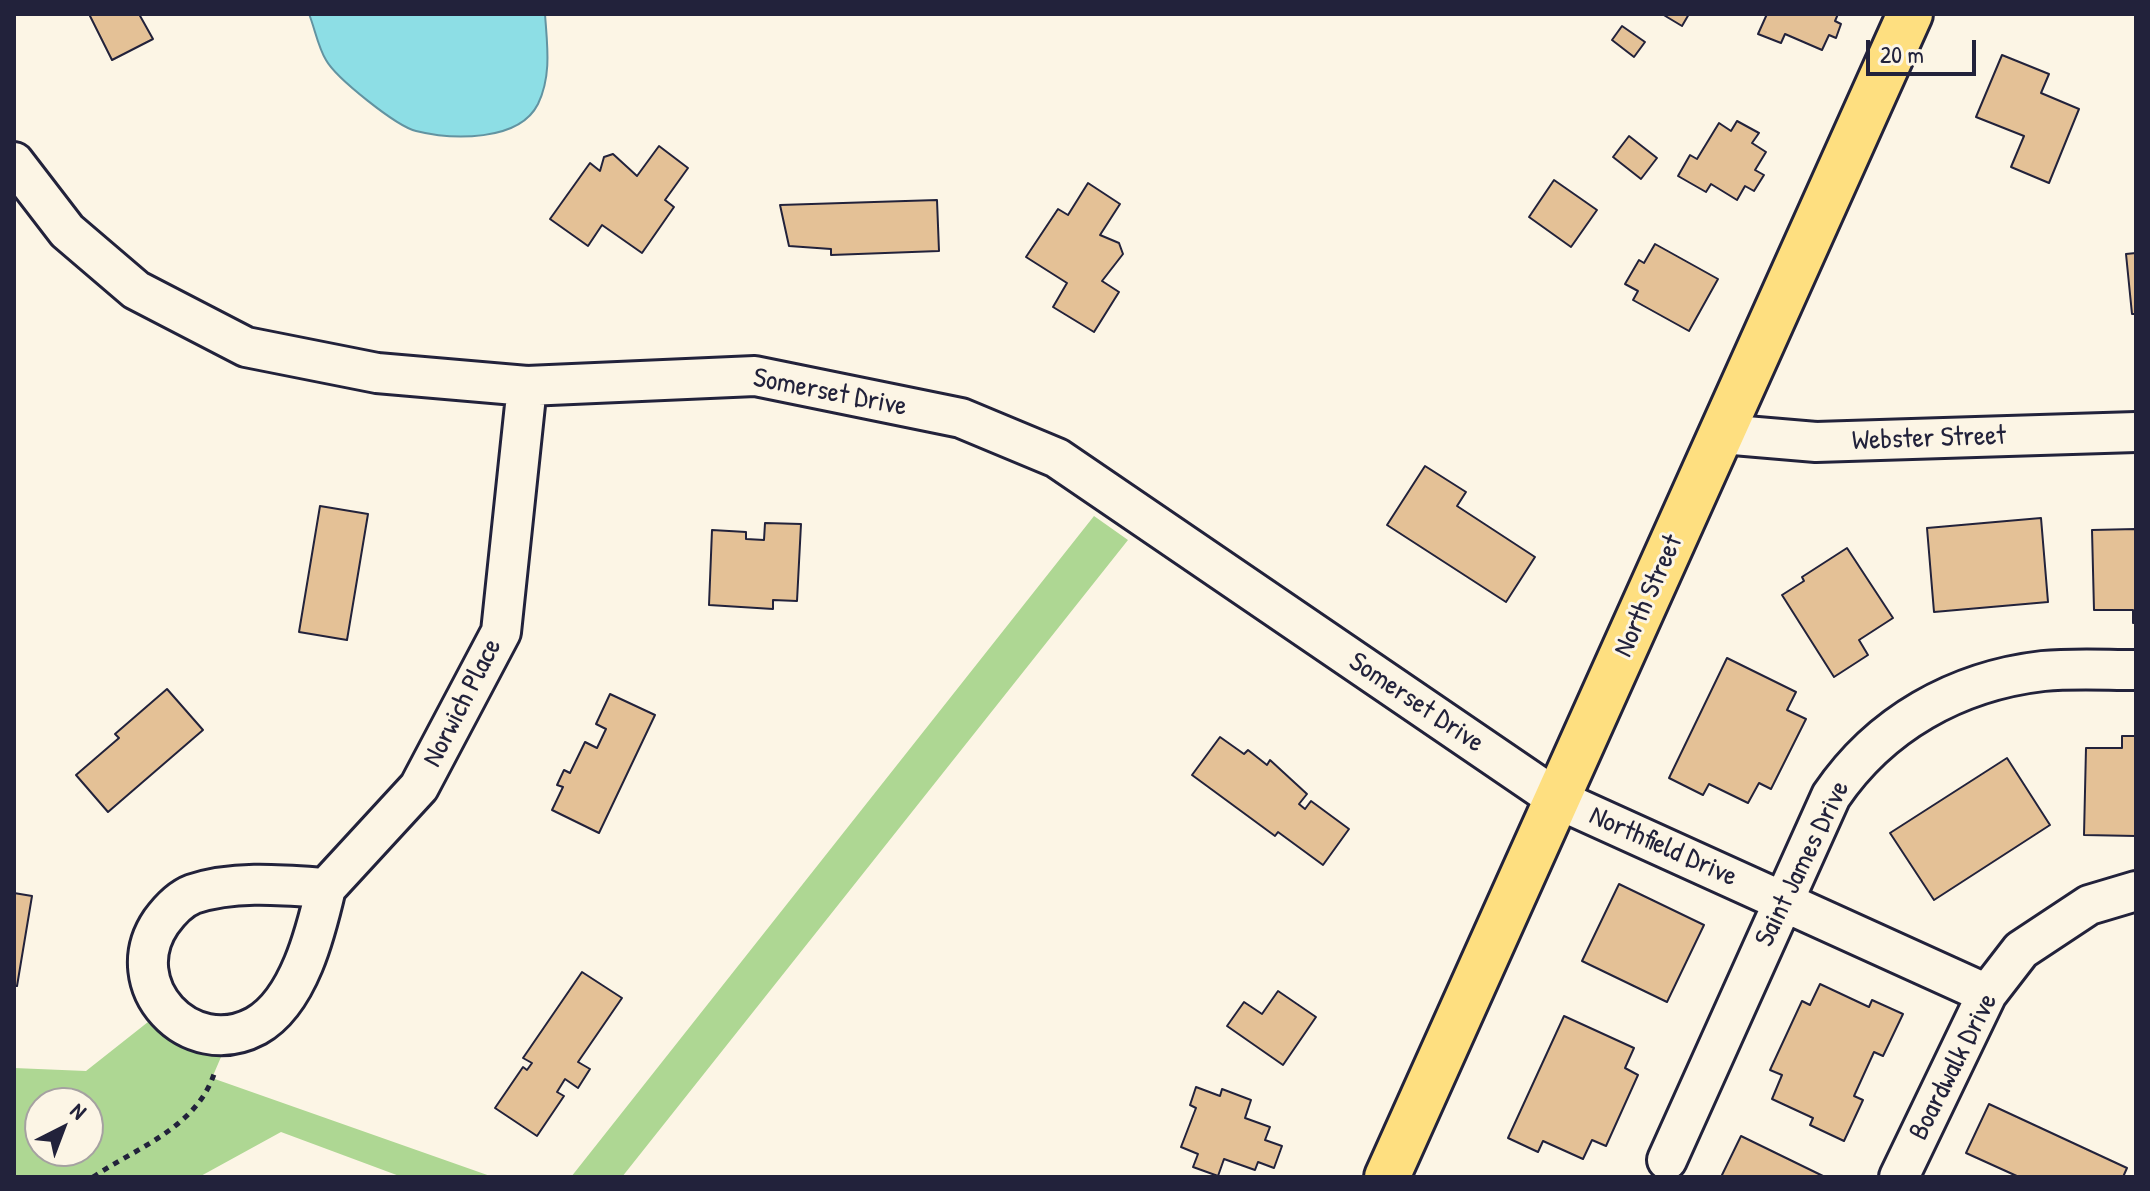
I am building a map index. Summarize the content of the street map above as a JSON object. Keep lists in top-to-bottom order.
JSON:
{
  "streets": {
    "main road": ["North Street"],
    "street": [
      "Somerset Drive",
      "Webster Street",
      "Norwich Place",
      "Northfield Drive",
      "Saint James Drive",
      "Boardwalk Drive"
    ]
  },
  "crossings": [
    ["Somerset Drive", "North Street"],
    ["Somerset Drive", "Norwich Place"],
    ["Somerset Drive", "Northfield Drive"],
    ["Webster Street", "North Street"],
    ["North Street", "Northfield Drive"],
    ["Northfield Drive", "Saint James Drive"],
    ["Northfield Drive", "Boardwalk Drive"]
  ],
  "scale_bar": "20 m",
  "north": "top right"
}
